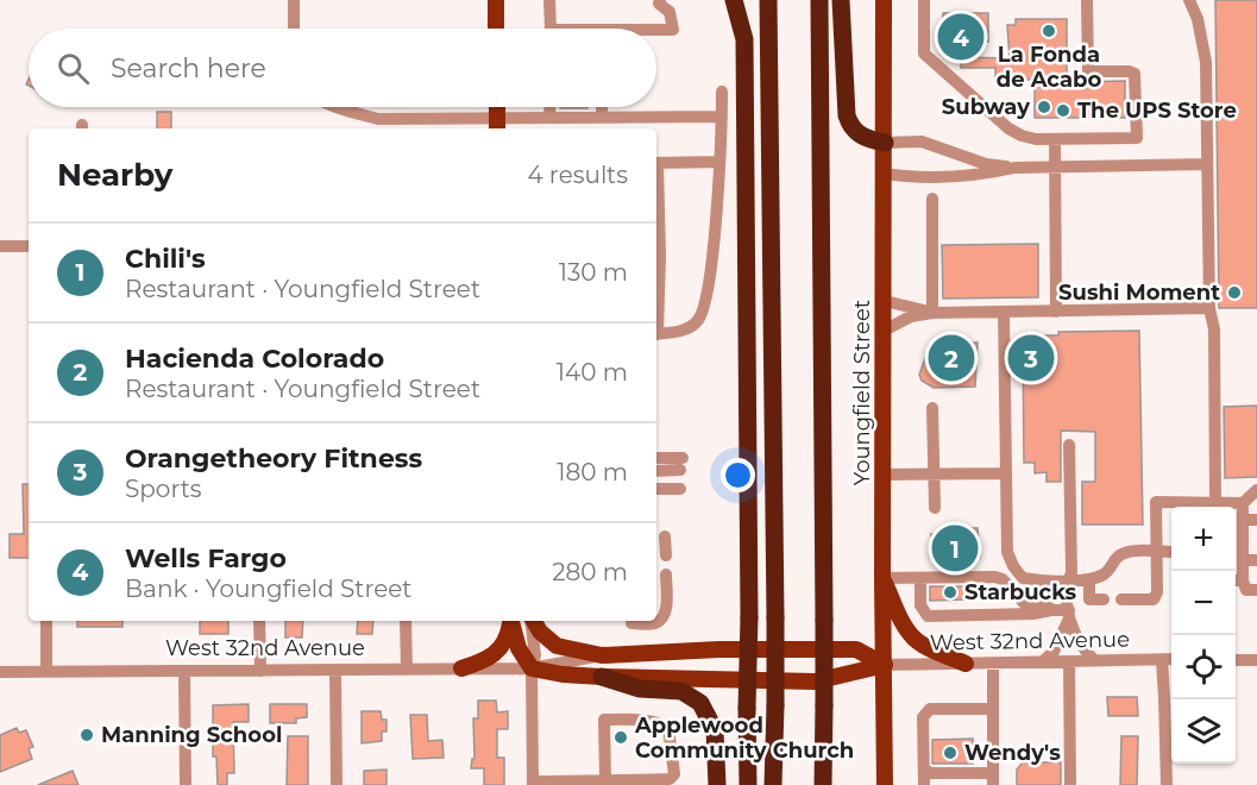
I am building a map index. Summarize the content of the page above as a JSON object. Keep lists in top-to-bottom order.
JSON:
{
  "streets": {
    "main road": ["Youngfield Street", "West 32nd Avenue"]
  },
  "crossings": [
    ["Youngfield Street", "West 32nd Avenue"]
  ],
  "places": [
    "La Fonda de Acabo",
    "Subway",
    "The UPS Store",
    "Sushi Moment",
    "Starbucks",
    "Manning School",
    "Applewood Community Church",
    "Wendy's"
  ],
  "page": {
    "pins": [
      "4",
      "2",
      "3",
      "1"
    ],
    "search": "Search here",
    "heading": ["Nearby", "4 results"],
    "list": [
      {
        "mark": "1",
        "name": "Chili's",
        "note": "Restaurant · Youngfield Street",
        "value": "130 m"
      },
      {
        "mark": "2",
        "name": "Hacienda Colorado",
        "note": "Restaurant · Youngfield Street",
        "value": "140 m"
      },
      {
        "mark": "3",
        "name": "Orangetheory Fitness",
        "note": "Sports",
        "value": "180 m"
      },
      {
        "mark": "4",
        "name": "Wells Fargo",
        "note": "Bank · Youngfield Street",
        "value": "280 m"
      }
    ],
    "map_buttons": ["+", "−"]
  }
}
